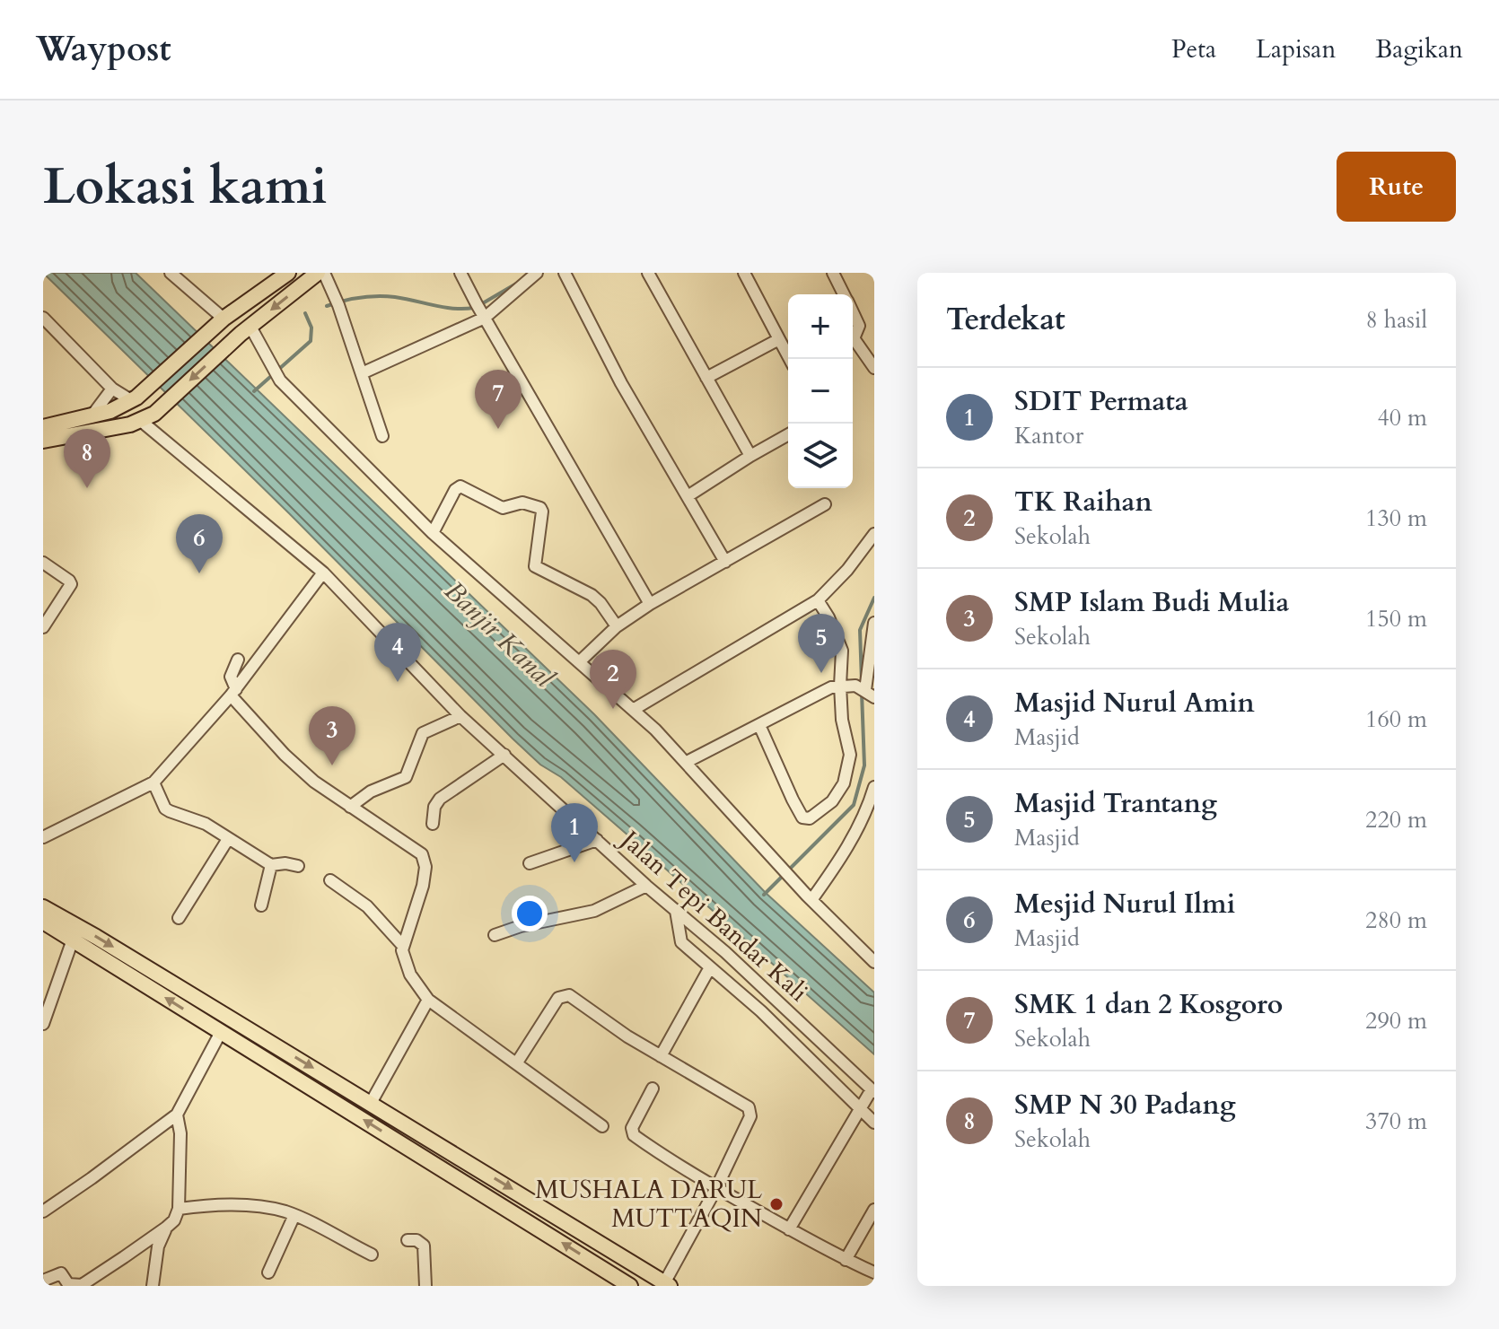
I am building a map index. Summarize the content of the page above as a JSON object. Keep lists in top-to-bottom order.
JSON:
{
  "streets": {
    "street": ["Jalan Tepi Bandar Kali"]
  },
  "water": ["Banjir Kanal"],
  "places": ["MUSHALA DARUL MUTTAQIN"],
  "page": {
    "header": "Waypost",
    "nav": ["Peta", "Lapisan", "Bagikan"],
    "buttons": "Rute",
    "title": "Lokasi kami",
    "heading": ["Terdekat", "8 hasil"],
    "map_buttons": ["+", "−"],
    "list": [
      {
        "mark": "1",
        "name": "SDIT Permata",
        "note": "Kantor",
        "value": "40 m"
      },
      {
        "mark": "2",
        "name": "TK Raihan",
        "note": "Sekolah",
        "value": "130 m"
      },
      {
        "mark": "3",
        "name": "SMP Islam Budi Mulia",
        "note": "Sekolah",
        "value": "150 m"
      },
      {
        "mark": "4",
        "name": "Masjid Nurul Amin",
        "note": "Masjid",
        "value": "160 m"
      },
      {
        "mark": "5",
        "name": "Masjid Trantang",
        "note": "Masjid",
        "value": "220 m"
      },
      {
        "mark": "6",
        "name": "Mesjid Nurul Ilmi",
        "note": "Masjid",
        "value": "280 m"
      },
      {
        "mark": "7",
        "name": "SMK 1 dan 2 Kosgoro",
        "note": "Sekolah",
        "value": "290 m"
      },
      {
        "mark": "8",
        "name": "SMP N 30 Padang",
        "note": "Sekolah",
        "value": "370 m"
      }
    ],
    "pins": [
      "7",
      "8",
      "6",
      "5",
      "4",
      "2",
      "3",
      "1"
    ]
  }
}
